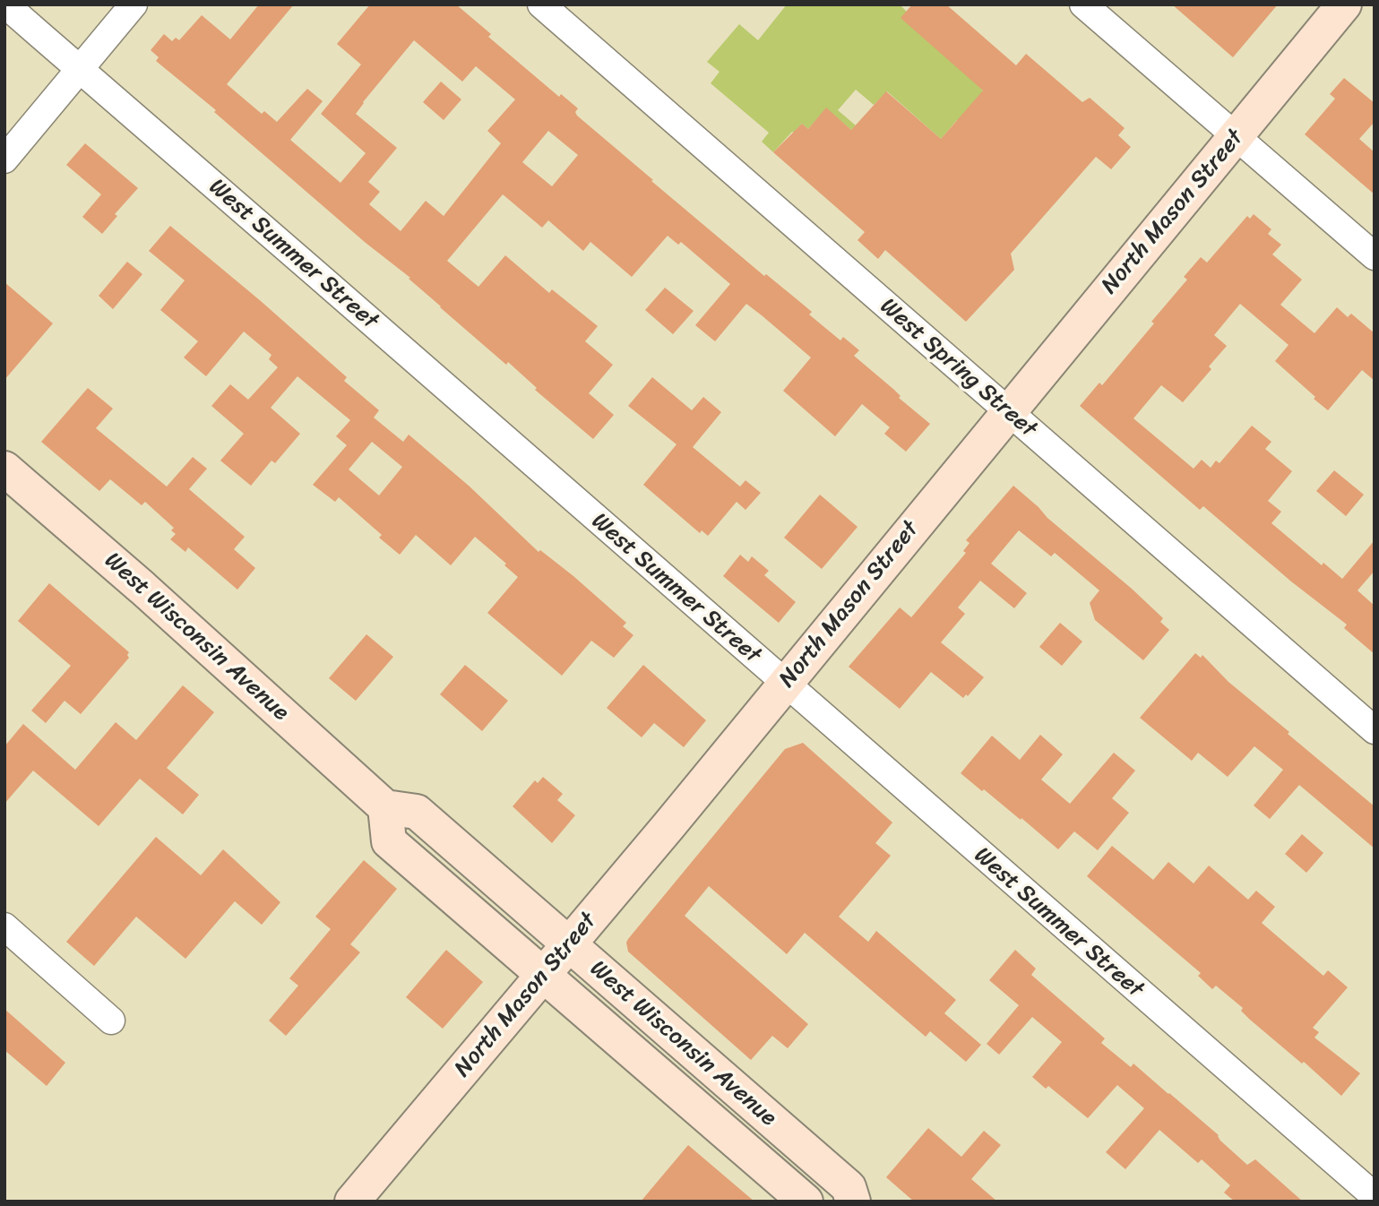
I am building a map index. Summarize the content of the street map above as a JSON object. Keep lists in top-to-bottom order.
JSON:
{
  "streets": {
    "main road": ["North Mason Street", "West Wisconsin Avenue"],
    "street": ["West Summer Street", "West Spring Street"]
  },
  "crossings": [
    ["North Mason Street", "West Summer Street"],
    ["North Mason Street", "West Spring Street"],
    ["North Mason Street", "West Wisconsin Avenue"]
  ]
}
